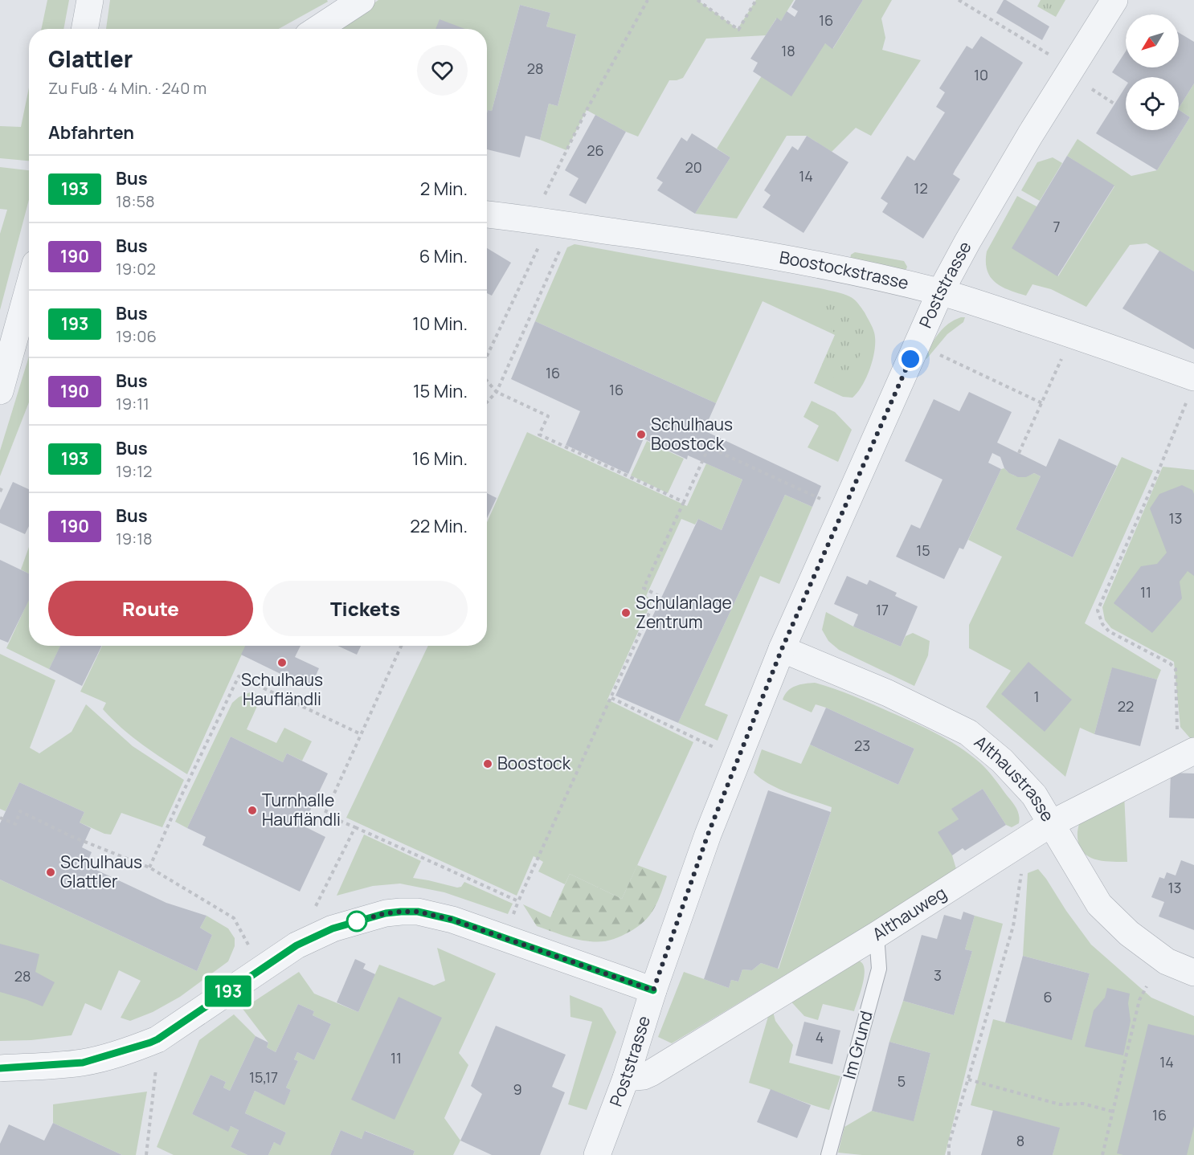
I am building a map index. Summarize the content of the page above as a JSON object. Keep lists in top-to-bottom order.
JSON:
{
  "streets": {
    "street": [
      "Boostockstrasse",
      "Poststrasse",
      "Althaustrasse",
      "Althauweg"
    ],
    "lane": ["Im Grund"]
  },
  "crossings": [
    ["Boostockstrasse", "Poststrasse"],
    ["Poststrasse", "Althaustrasse"],
    ["Poststrasse", "Althauweg"],
    ["Althaustrasse", "Althauweg"],
    ["Althauweg", "Im Grund"]
  ],
  "places": [
    "Schulhaus Boostock",
    "Schulanlage Zentrum",
    "Schulhaus Haufländli",
    "Boostock",
    "Turnhalle Haufländli",
    "Schulhaus Glattler"
  ],
  "lines": ["bus line 193"],
  "house_numbers": [
    "16",
    "18",
    "28",
    "10",
    "26",
    "20",
    "14",
    "12",
    "7",
    "16",
    "16",
    "13",
    "15",
    "11",
    "17",
    "1",
    "22",
    "23",
    "13",
    "3",
    "28",
    "6",
    "4",
    "11",
    "14",
    "15,17",
    "5",
    "9",
    "16",
    "8"
  ],
  "north": "bottom left",
  "page": {
    "on_map": "193",
    "heading": [
      ["Glattler", "Zu Fuß · 4 Min. · 240 m"],
      "Abfahrten"
    ],
    "list": [
      {
        "mark": "193",
        "name": "Bus",
        "note": "18:58",
        "value": "2 Min."
      },
      {
        "mark": "190",
        "name": "Bus",
        "note": "19:02",
        "value": "6 Min."
      },
      {
        "mark": "193",
        "name": "Bus",
        "note": "19:06",
        "value": "10 Min."
      },
      {
        "mark": "190",
        "name": "Bus",
        "note": "19:11",
        "value": "15 Min."
      },
      {
        "mark": "193",
        "name": "Bus",
        "note": "19:12",
        "value": "16 Min."
      },
      {
        "mark": "190",
        "name": "Bus",
        "note": "19:18",
        "value": "22 Min."
      }
    ],
    "buttons": ["Route", "Tickets"]
  }
}
